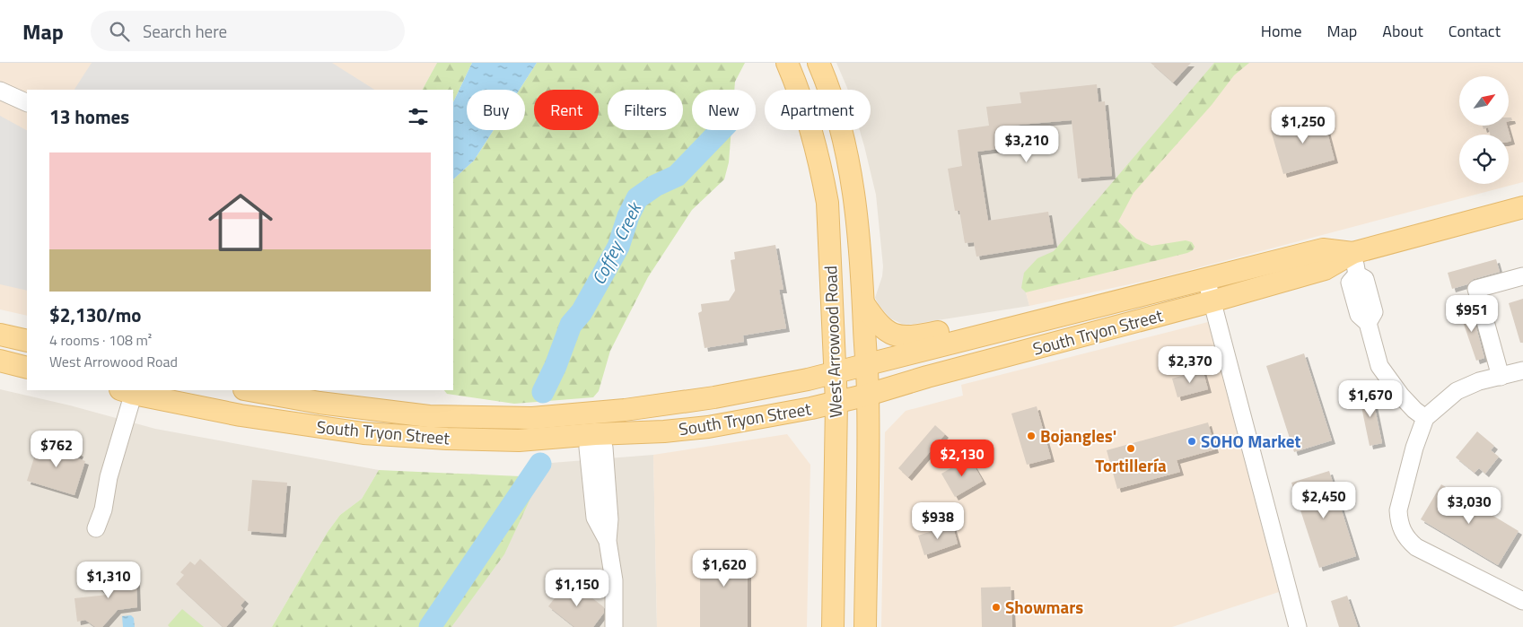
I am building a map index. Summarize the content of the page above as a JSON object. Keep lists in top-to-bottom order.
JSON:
{
  "streets": {
    "main road": ["South Tryon Street", "West Arrowood Road"]
  },
  "crossings": [
    ["South Tryon Street", "West Arrowood Road"]
  ],
  "water": ["Coffey Creek"],
  "places": [
    "Bojangles'",
    "SOHO Market",
    "Tortillería",
    "Showmars"
  ],
  "north": "top right",
  "page": {
    "header": "Map",
    "search": "Search here",
    "nav": [
      "Home",
      "Map",
      "About",
      "Contact"
    ],
    "chip": [
      "Buy",
      "Rent",
      "Filters",
      "New",
      "Apartment"
    ],
    "heading": "13 homes",
    "price": [
      "$1,250",
      "$3,210",
      "$951",
      "$2,370",
      "$1,670",
      "$762",
      "$2,130",
      "$2,450",
      "$3,030",
      "$938",
      "$1,620",
      "$1,310",
      "$1,150"
    ],
    "list": [
      {
        "name": "$2,130/mo",
        "note": "4 rooms · 108 m² · West Arrowood Road"
      }
    ]
  }
}
